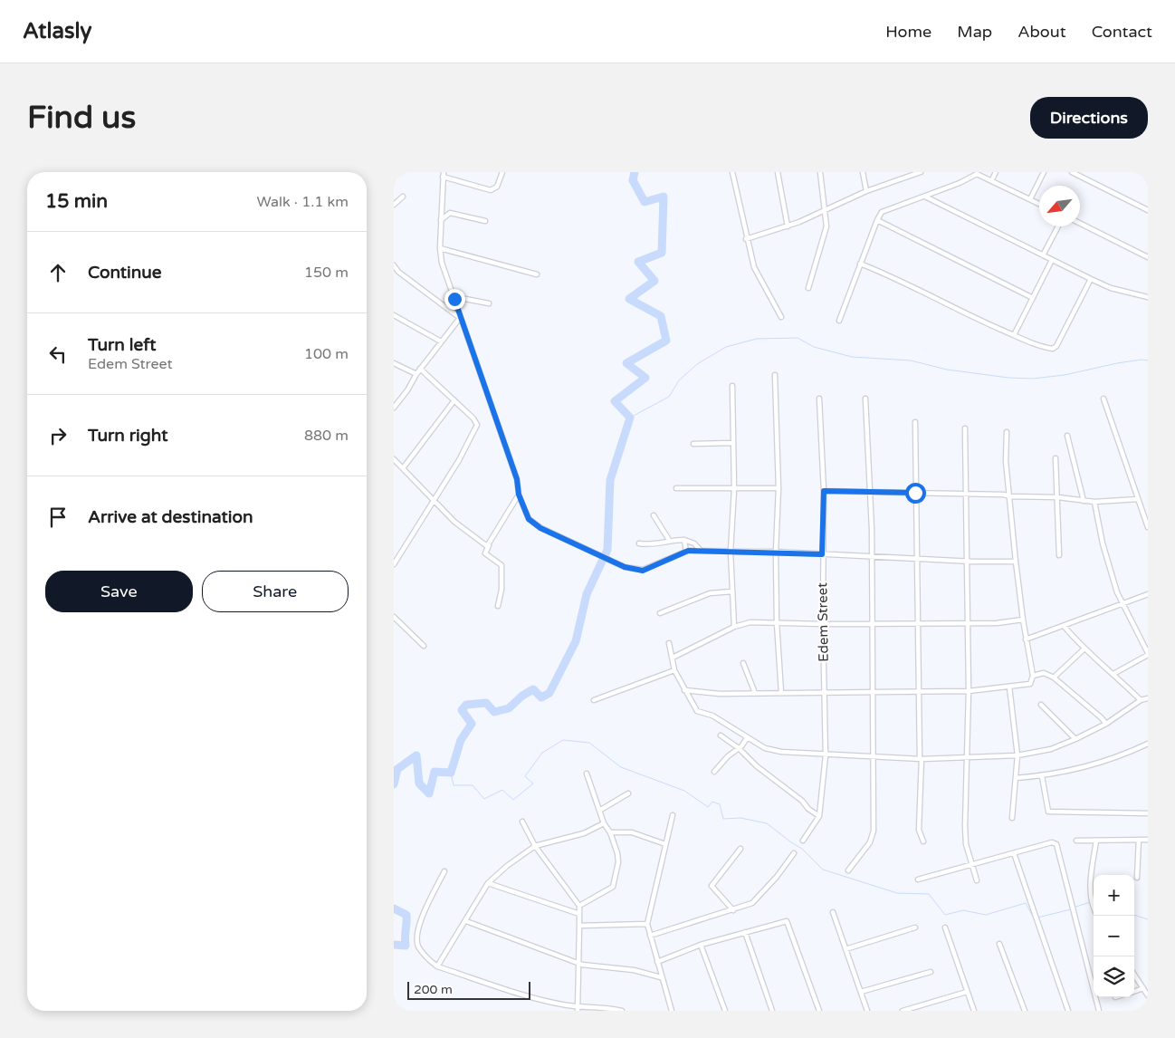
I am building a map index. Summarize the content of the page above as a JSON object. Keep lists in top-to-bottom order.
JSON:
{
  "streets": {
    "street": ["Edem Street"]
  },
  "scale_bar": "200 m",
  "north": "bottom left",
  "page": {
    "header": "Atlasly",
    "nav": [
      "Home",
      "Map",
      "About",
      "Contact"
    ],
    "buttons": [
      "Directions",
      ["Save", "Share"]
    ],
    "title": "Find us",
    "heading": ["15 min", "Walk · 1.1 km"],
    "list": [
      ["Continue", "150 m"],
      ["Turn left", "Edem Street", "100 m"],
      ["Turn right", "880 m"],
      "Arrive at destination"
    ],
    "map_buttons": ["+", "−"],
    "scale": "200 m"
  }
}
